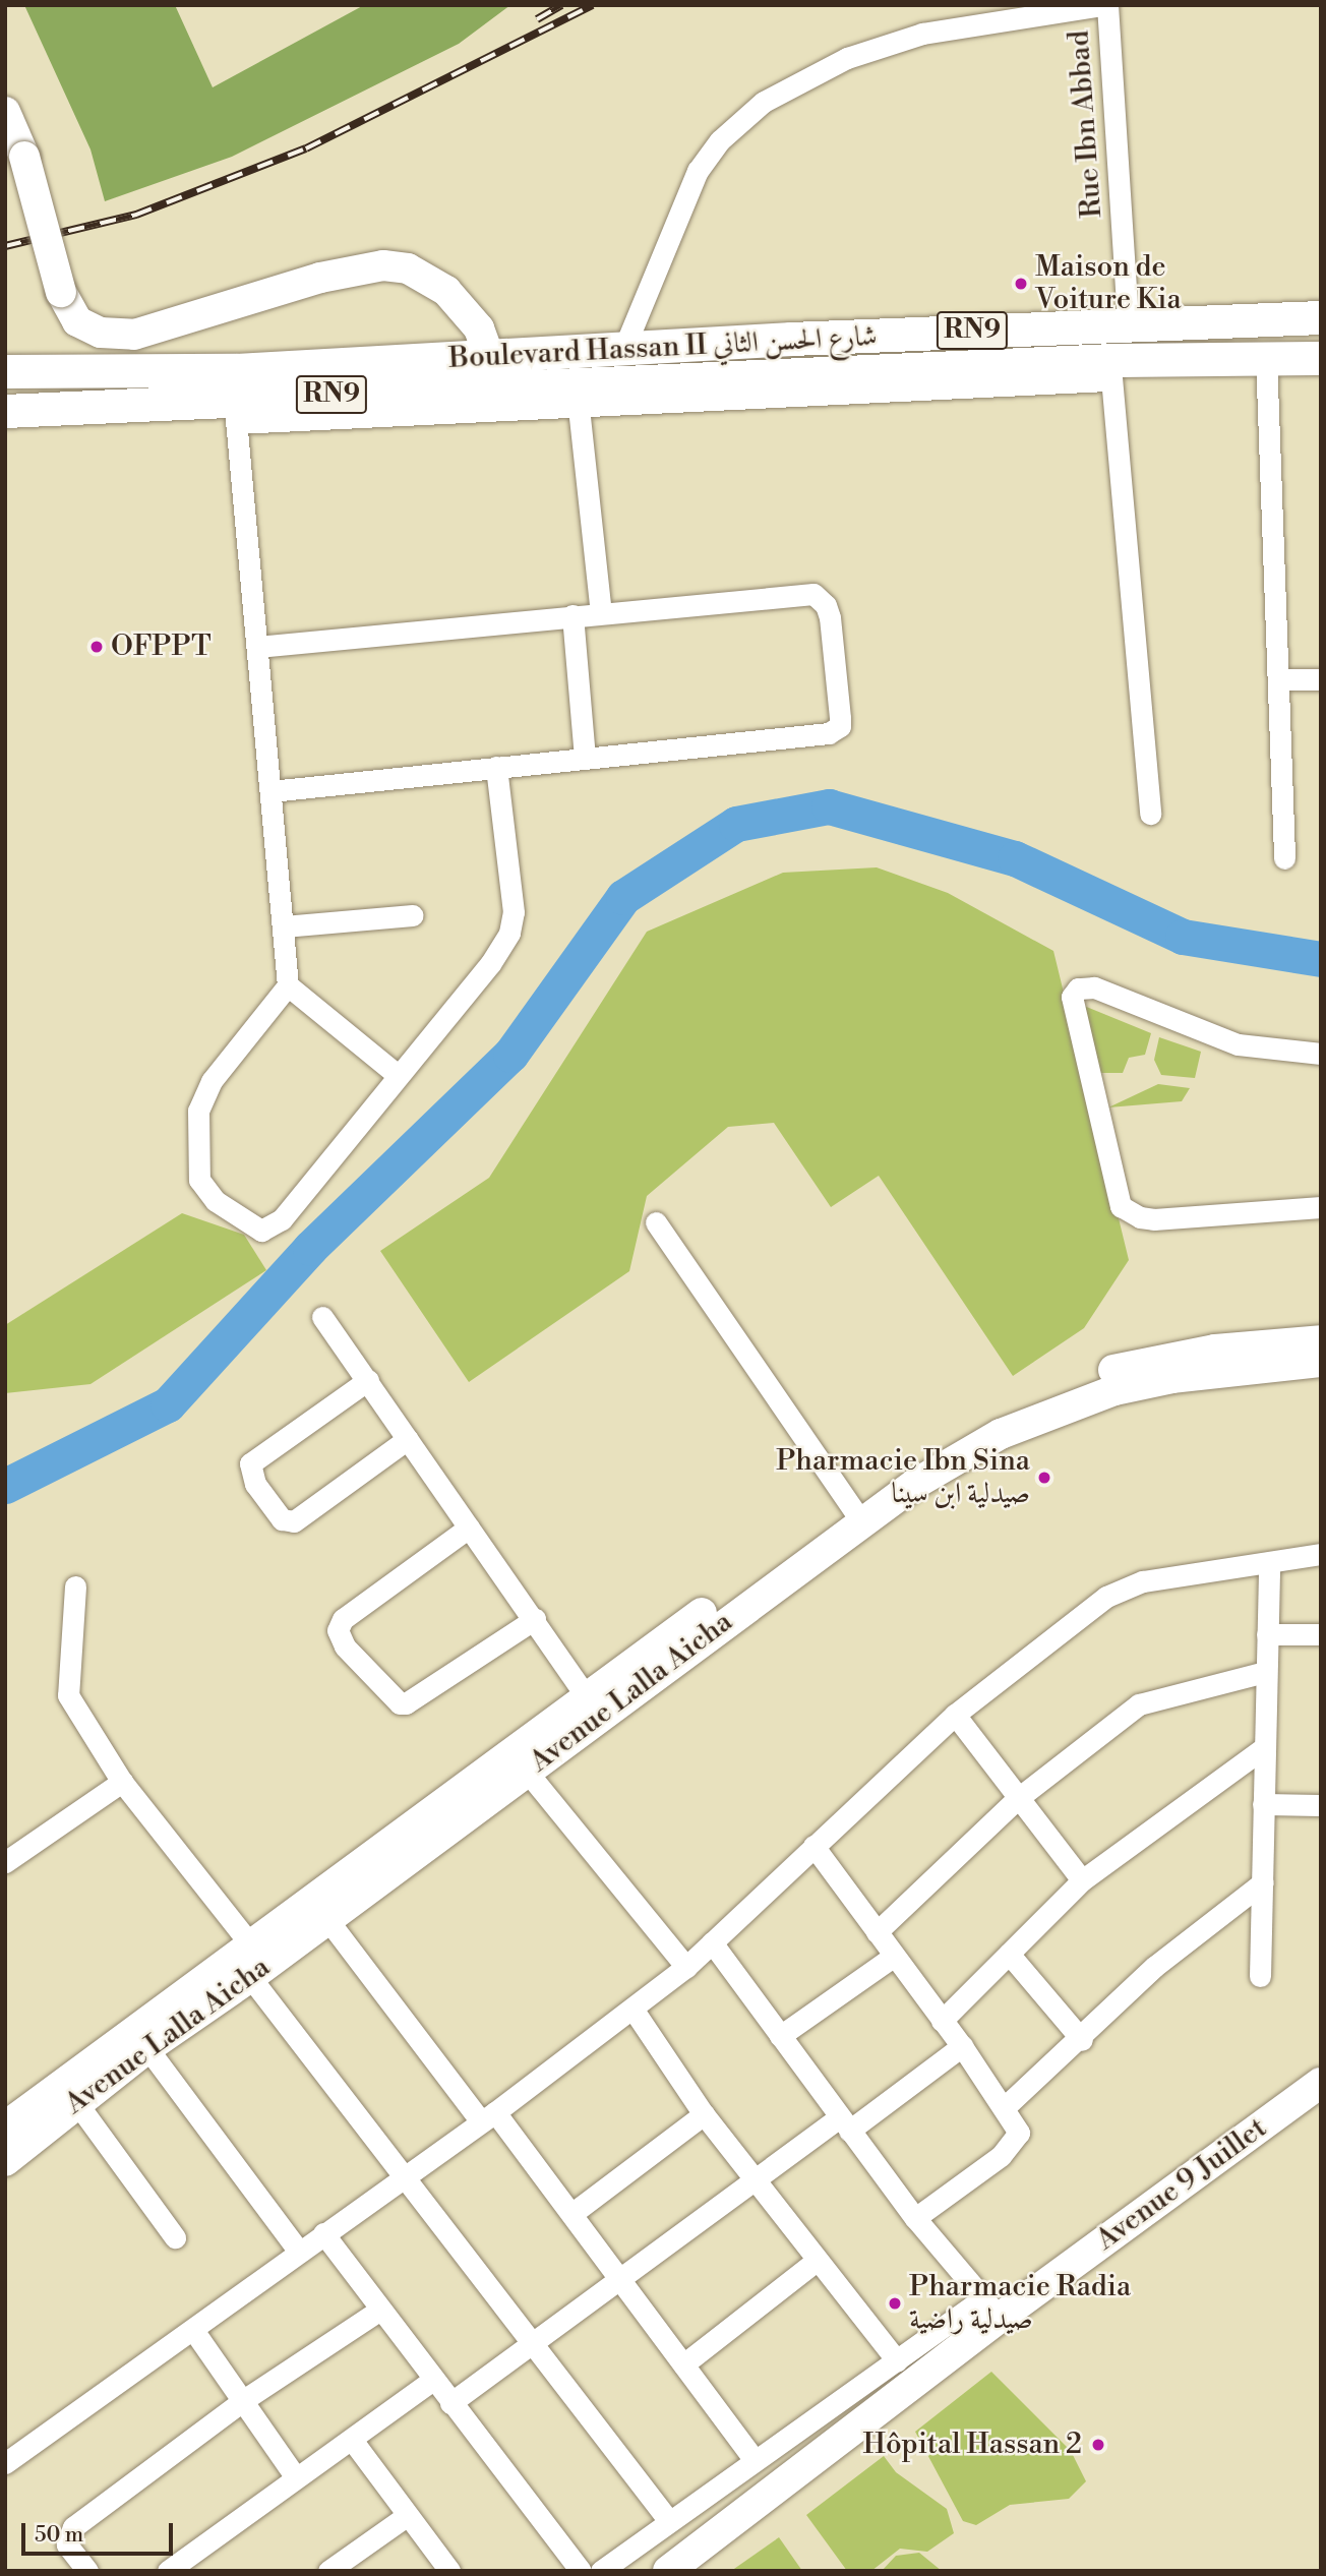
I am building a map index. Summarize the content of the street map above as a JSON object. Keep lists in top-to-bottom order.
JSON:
{
  "streets": {
    "main road": [
      "RN9",
      "Boulevard Hassan II شارع الحسن الثاني",
      "Avenue Lalla Aicha",
      "Avenue 9 Juillet"
    ],
    "street": ["Rue Ibn Abbad"]
  },
  "crossings": [
    ["Rue Ibn Abbad", "Boulevard Hassan II شارع الحسن الثاني"]
  ],
  "places": [
    "Maison de Voiture Kia",
    "OFPPT",
    "Pharmacie Ibn Sina صيدلية ابن سينا",
    "Pharmacie Radia صيدلية راضية",
    "Hôpital Hassan 2"
  ],
  "scale_bar": "50 m"
}
